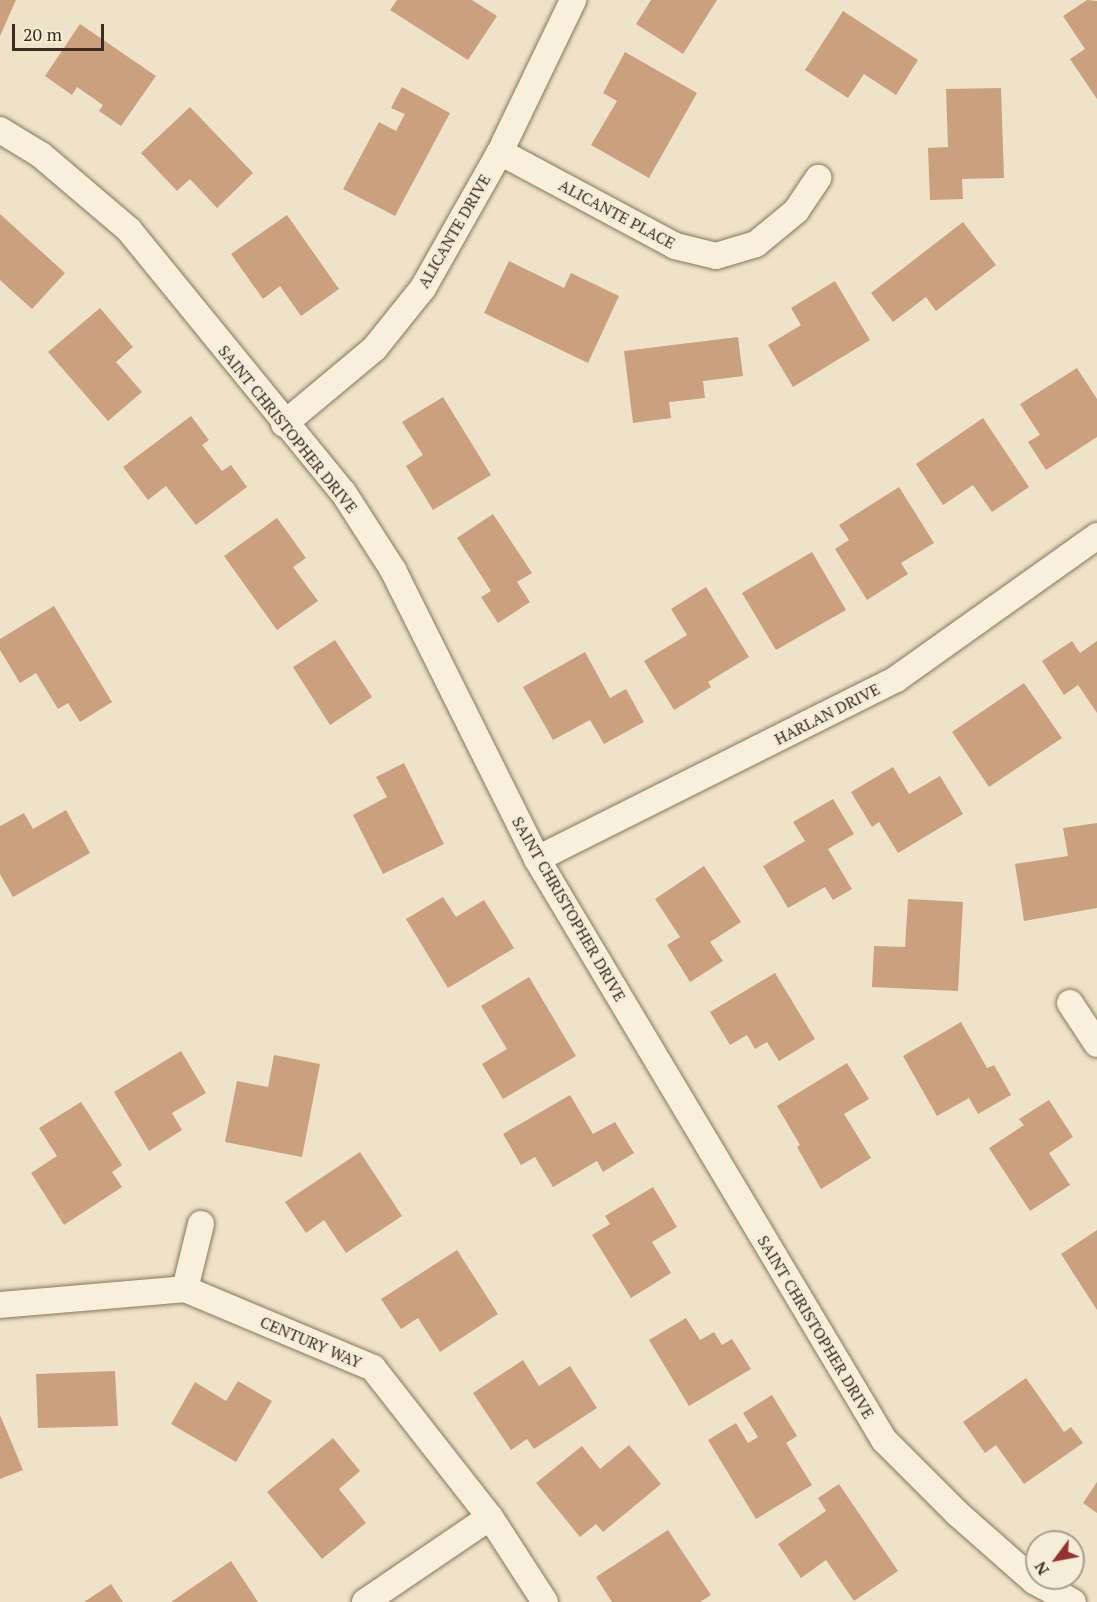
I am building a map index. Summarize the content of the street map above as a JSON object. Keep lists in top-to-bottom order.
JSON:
{
  "streets": {
    "street": [
      "ALICANTE PLACE",
      "ALICANTE DRIVE",
      "SAINT CHRISTOPHER DRIVE",
      "HARLAN DRIVE",
      "CENTURY WAY"
    ]
  },
  "crossings": [
    ["ALICANTE PLACE", "ALICANTE DRIVE"],
    ["ALICANTE DRIVE", "SAINT CHRISTOPHER DRIVE"],
    ["SAINT CHRISTOPHER DRIVE", "HARLAN DRIVE"]
  ],
  "scale_bar": "20 m",
  "north": "bottom left"
}
